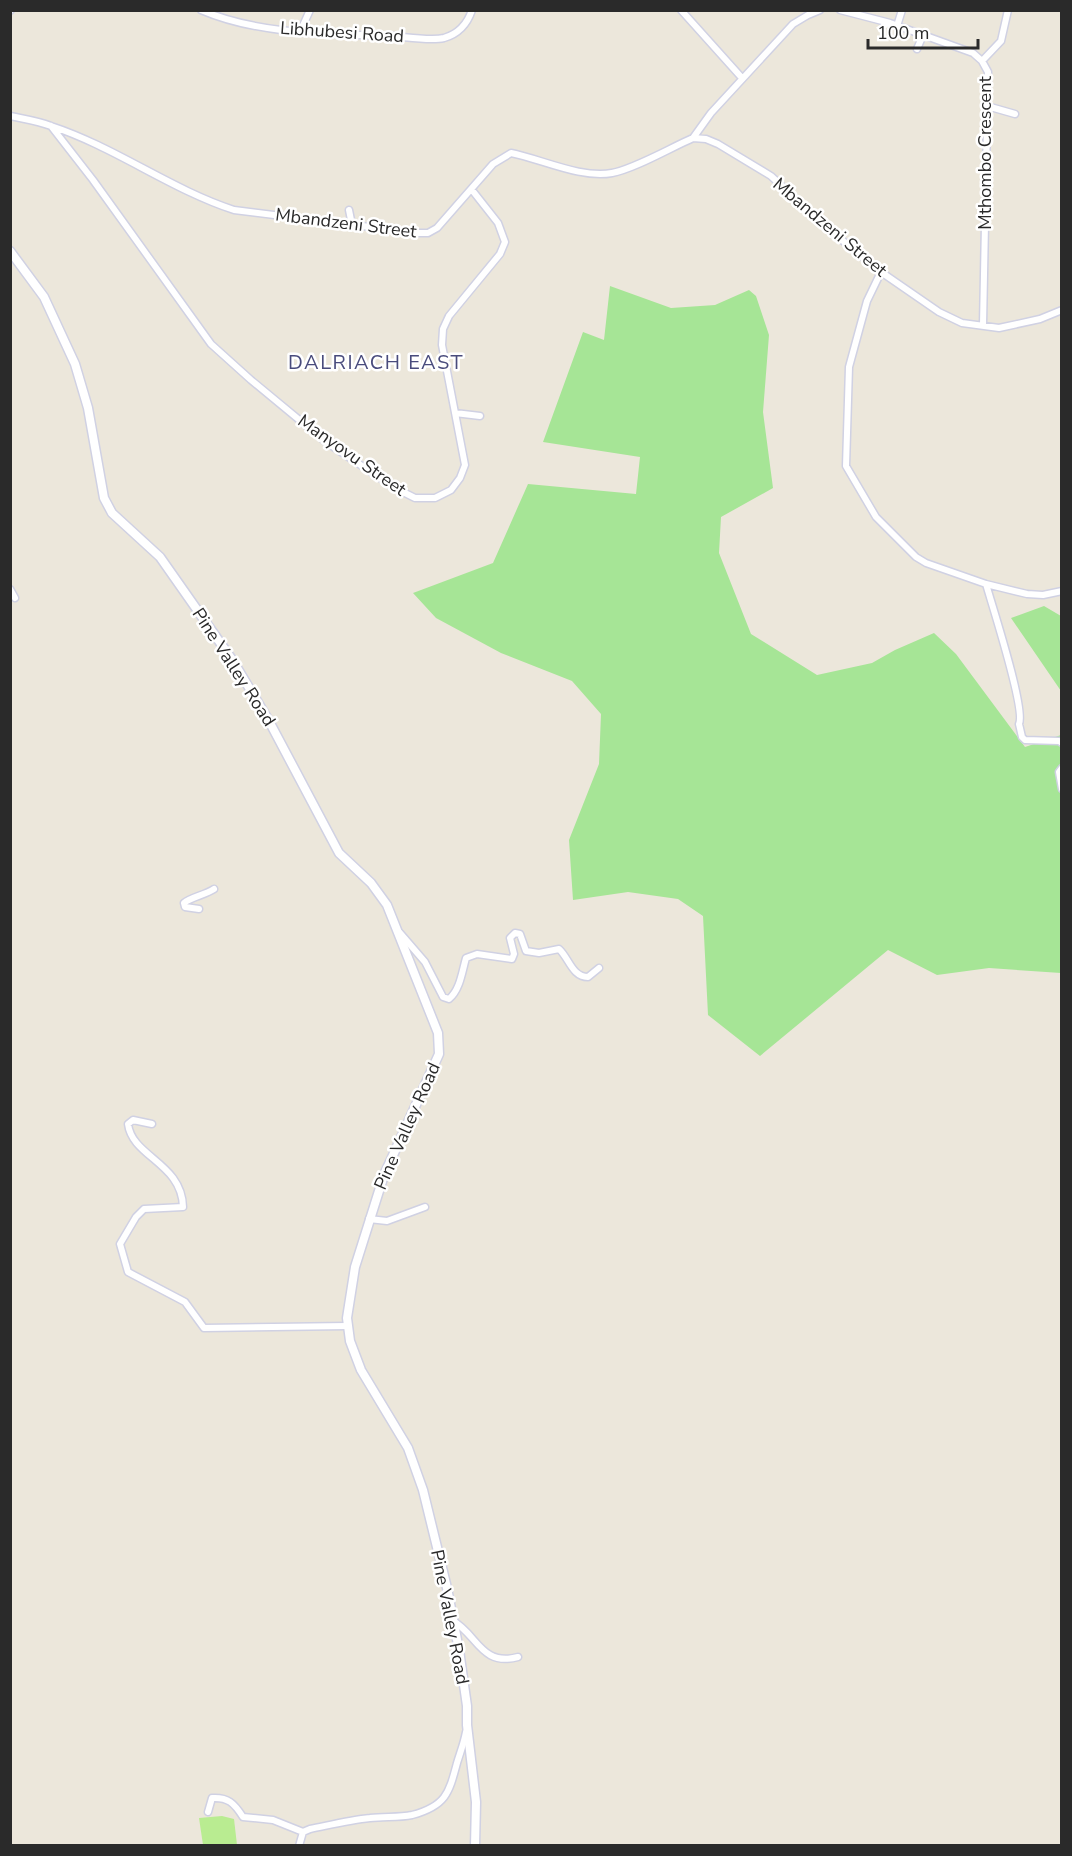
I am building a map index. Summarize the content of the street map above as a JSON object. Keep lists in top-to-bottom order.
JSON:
{
  "streets": {
    "main road": ["Pine Valley Road"],
    "street": [
      "Libhubesi Road",
      "Mthombo Crescent",
      "Mbandzeni Street",
      "Manyovu Street"
    ]
  },
  "crossings": [
    ["Mthombo Crescent", "Mbandzeni Street"],
    ["Mbandzeni Street", "Manyovu Street"]
  ],
  "districts": ["DALRIACH EAST"],
  "scale_bar": "100 m"
}
